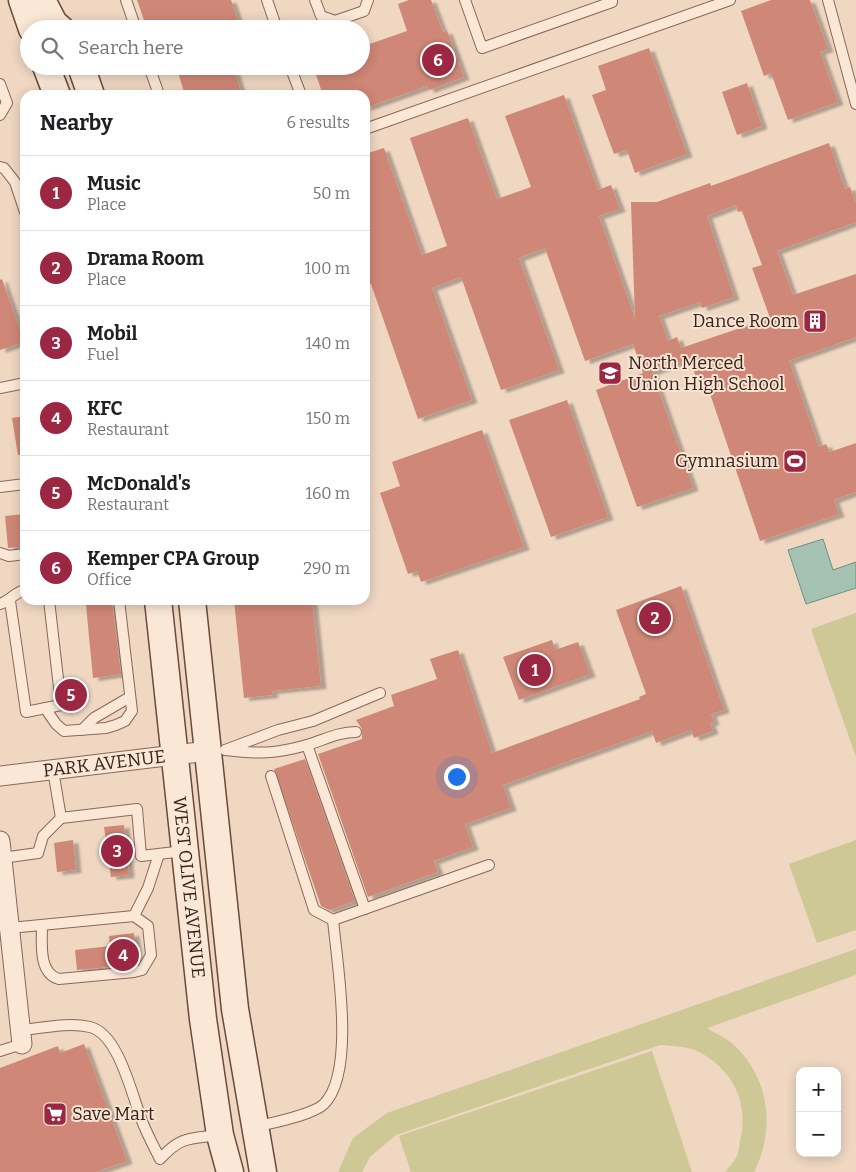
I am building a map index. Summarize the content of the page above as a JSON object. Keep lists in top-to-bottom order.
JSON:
{
  "streets": {
    "main road": ["WEST OLIVE AVENUE"],
    "street": ["PARK AVENUE"]
  },
  "crossings": [
    ["PARK AVENUE", "WEST OLIVE AVENUE"]
  ],
  "places": {
    "building": ["Dance Room"],
    "school or university": ["North Merced Union High School"],
    "sports": ["Gymnasium"],
    "supermarket": ["Save Mart"]
  },
  "page": {
    "search": "Search here",
    "pins": [
      "6",
      "2",
      "1",
      "5",
      "3",
      "4"
    ],
    "heading": ["Nearby", "6 results"],
    "list": [
      {
        "mark": "1",
        "name": "Music",
        "note": "Place",
        "value": "50 m"
      },
      {
        "mark": "2",
        "name": "Drama Room",
        "note": "Place",
        "value": "100 m"
      },
      {
        "mark": "3",
        "name": "Mobil",
        "note": "Fuel",
        "value": "140 m"
      },
      {
        "mark": "4",
        "name": "KFC",
        "note": "Restaurant",
        "value": "150 m"
      },
      {
        "mark": "5",
        "name": "McDonald's",
        "note": "Restaurant",
        "value": "160 m"
      },
      {
        "mark": "6",
        "name": "Kemper CPA Group",
        "note": "Office",
        "value": "290 m"
      }
    ],
    "map_buttons": ["+", "−"]
  }
}
